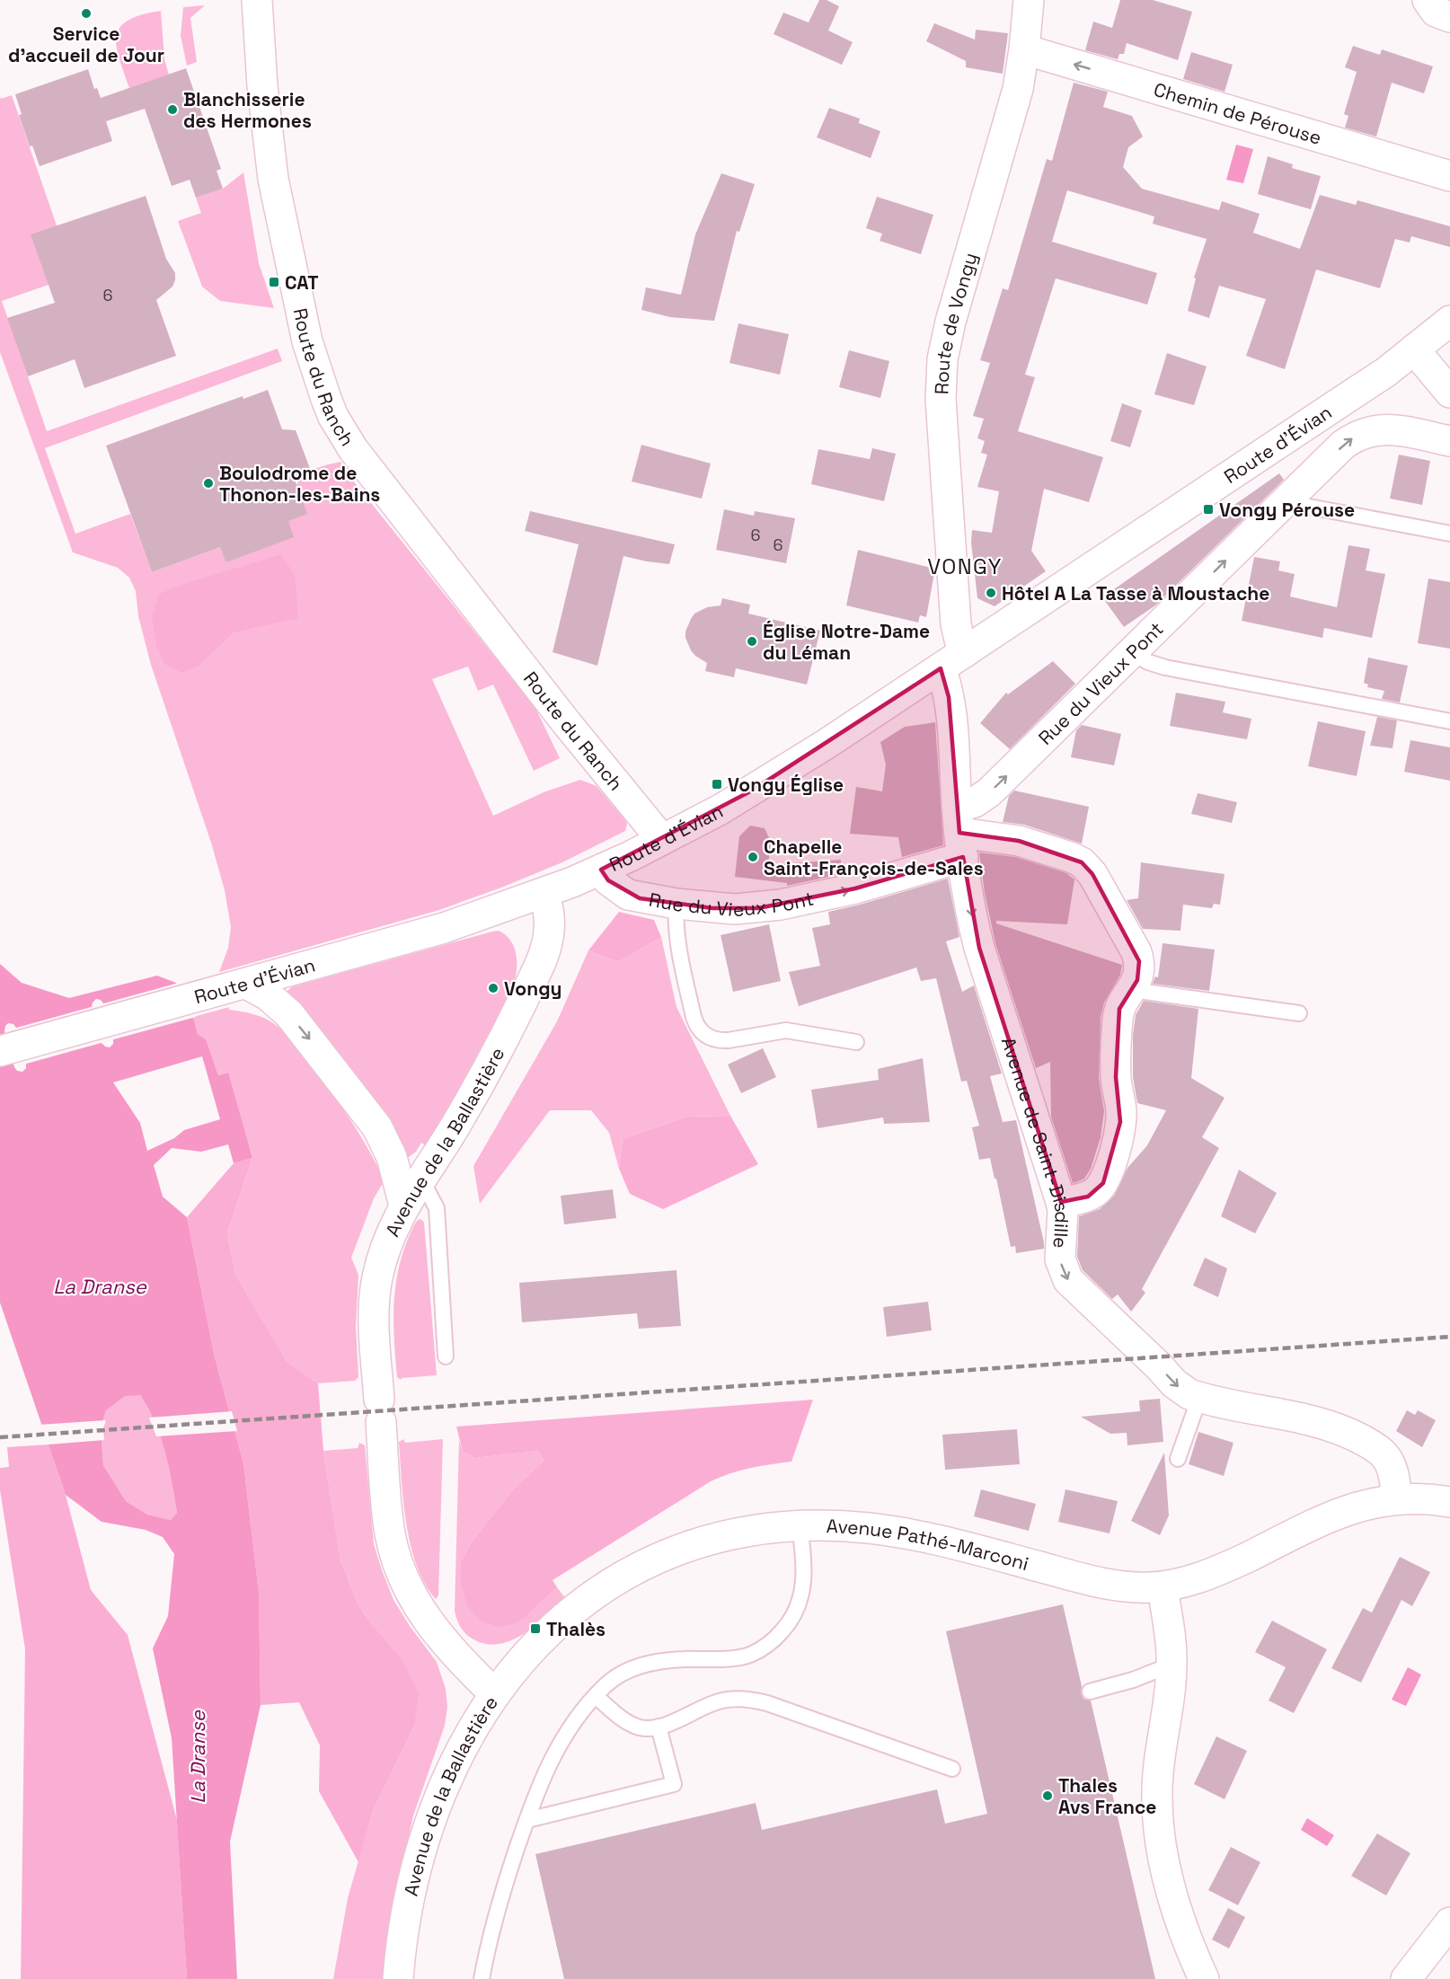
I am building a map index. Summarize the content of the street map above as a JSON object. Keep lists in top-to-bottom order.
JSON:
{
  "streets": {
    "street": [
      "Chemin de Pérouse",
      "Route de Vongy",
      "Route du Ranch",
      "Route d'Évian",
      "Rue du Vieux Pont",
      "Avenue de la Ballastière",
      "Avenue de Saint-Disdille",
      "Avenue Pathé-Marconi"
    ]
  },
  "crossings": [
    ["Chemin de Pérouse", "Route de Vongy"],
    ["Route de Vongy", "Route d'Évian"],
    ["Route du Ranch", "Route d'Évian"],
    ["Route d'Évian", "Rue du Vieux Pont"],
    ["Route d'Évian", "Avenue de la Ballastière"],
    ["Route d'Évian", "Avenue de Saint-Disdille"],
    ["Rue du Vieux Pont", "Avenue de Saint-Disdille"],
    ["Avenue de la Ballastière", "Avenue Pathé-Marconi"],
    ["Avenue de Saint-Disdille", "Avenue Pathé-Marconi"]
  ],
  "one_way": ["Chemin de Pérouse", "Rue du Vieux Pont", "Avenue de Saint-Disdille"],
  "districts": ["VONGY"],
  "water": ["La Dranse"],
  "places": {
    "other": [
      "Service d'accueil de Jour",
      "Blanchisserie des Hermones",
      "Boulodrome de Thonon-les-Bains",
      "Hôtel A La Tasse à Moustache",
      "Église Notre-Dame du Léman",
      "Chapelle Saint-François-de-Sales",
      "Vongy",
      "Thales Avs France"
    ],
    "transit": [
      "CAT",
      "Vongy Pérouse",
      "Vongy Église",
      "Thalès"
    ]
  },
  "house_numbers": ["6", "6", "6"]
}
